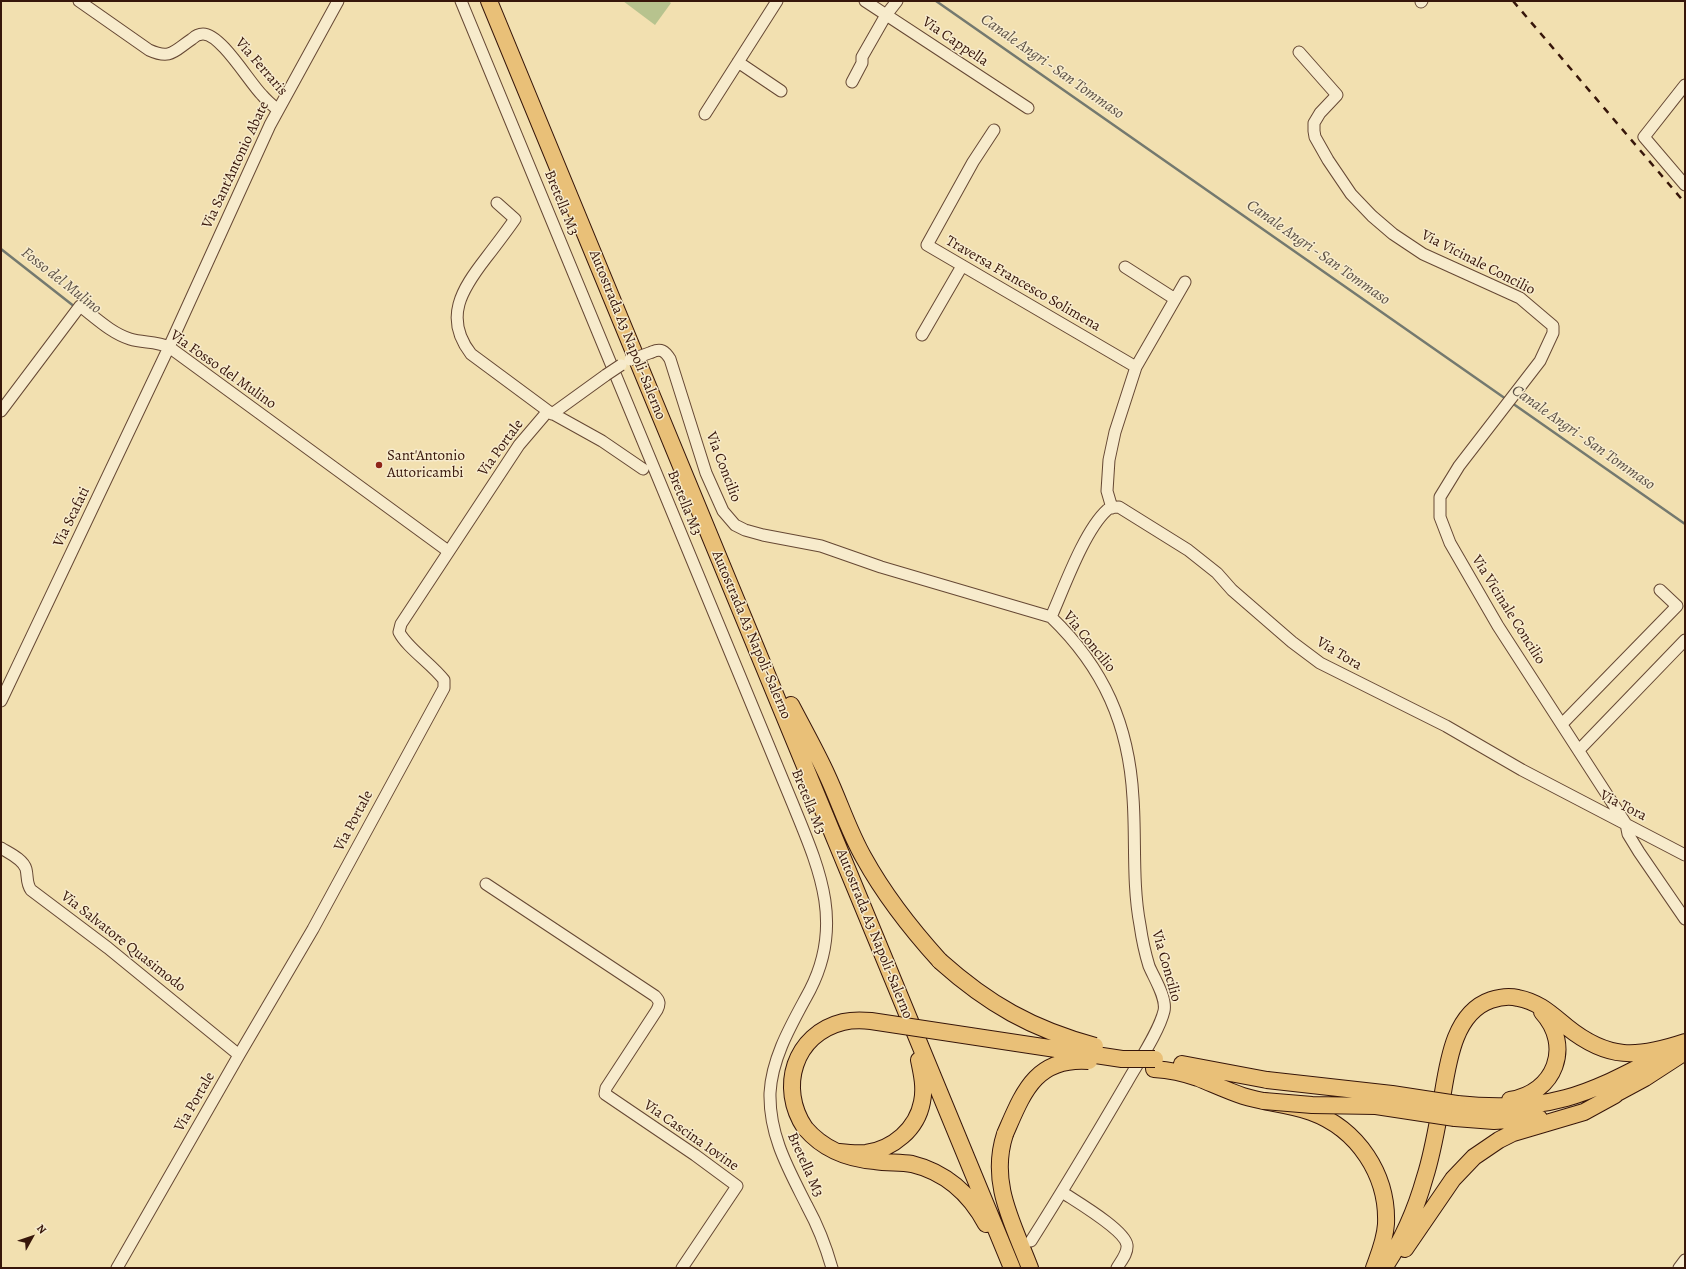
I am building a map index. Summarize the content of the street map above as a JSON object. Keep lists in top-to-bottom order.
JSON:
{
  "streets": {
    "highway": ["Autostrada A3 Napoli-Salerno"],
    "street": [
      "Via Cappella",
      "Via Ferraris",
      "Via Sant'Antonio Abate",
      "Bretella M3",
      "Via Vicinale Concilio",
      "Traversa Francesco Solimena",
      "Via Fosso del Mulino",
      "Via Portale",
      "Via Concilio",
      "Via Scafati",
      "Via Tora",
      "Via Salvatore Quasimodo",
      "Via Cascina Iovine"
    ]
  },
  "crossings": [
    ["Via Ferraris", "Via Sant'Antonio Abate"],
    ["Via Sant'Antonio Abate", "Via Fosso del Mulino"],
    ["Via Sant'Antonio Abate", "Via Scafati"],
    ["Via Vicinale Concilio", "Via Tora"],
    ["Via Fosso del Mulino", "Via Portale"],
    ["Via Fosso del Mulino", "Via Scafati"],
    ["Via Portale", "Via Concilio"],
    ["Via Portale", "Via Salvatore Quasimodo"]
  ],
  "water": ["Canale Angri - San Tommaso", "Fosso del Mulino"],
  "places": ["Sant'Antonio Autoricambi"],
  "north": "top right"
}
